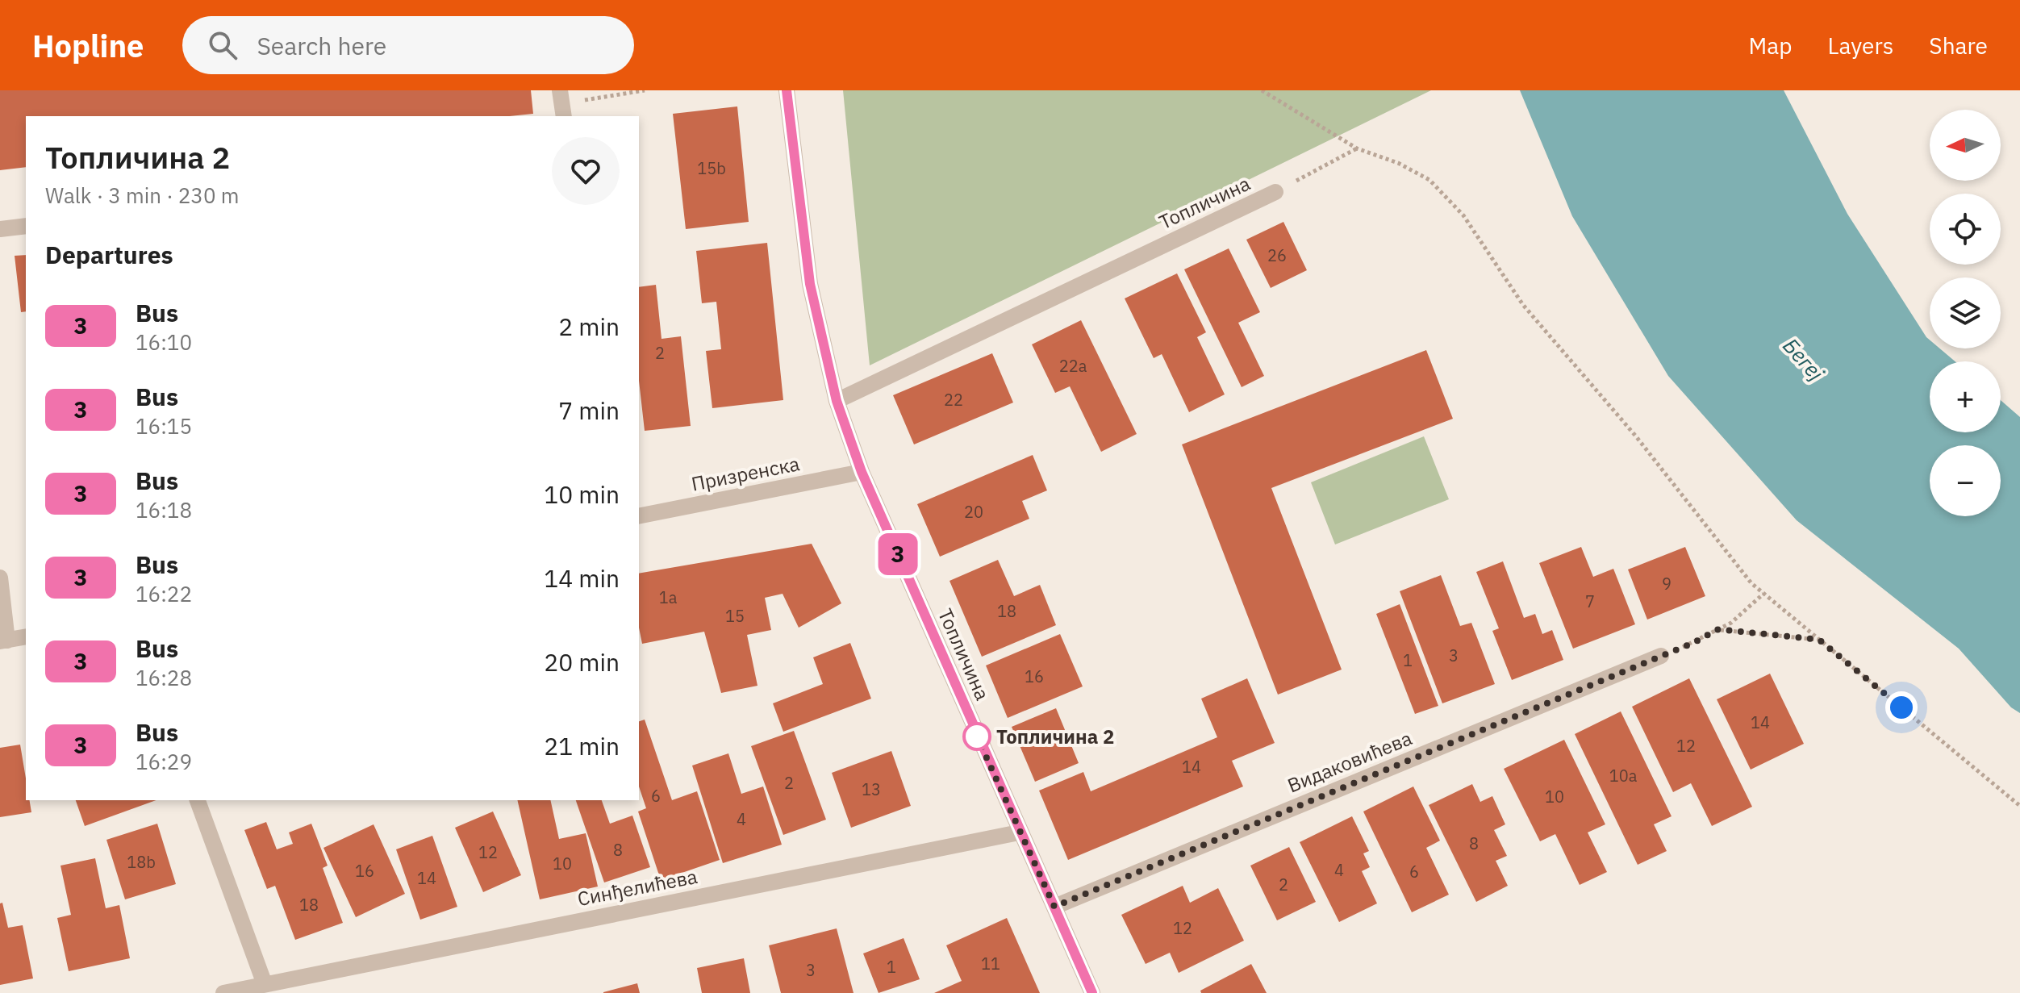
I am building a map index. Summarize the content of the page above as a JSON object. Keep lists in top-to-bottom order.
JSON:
{
  "streets": {
    "street": [
      "Топличина",
      "Призренска",
      "Видаковићева",
      "Синђелићева"
    ]
  },
  "crossings": [
    ["Топличина", "Призренска"],
    ["Топличина", "Видаковићева"],
    ["Топличина", "Синђелићева"]
  ],
  "water": ["Бегеј"],
  "places": ["Топличина 2"],
  "lines": ["bus line 3"],
  "house_numbers": [
    "15b",
    "26",
    "2",
    "22a",
    "22",
    "20",
    "9",
    "1a",
    "7",
    "18",
    "15",
    "3",
    "1",
    "16",
    "14",
    "12",
    "14",
    "10a",
    "2",
    "13",
    "6",
    "10",
    "4",
    "8",
    "8",
    "12",
    "18b",
    "10",
    "4",
    "16",
    "6",
    "14",
    "2",
    "18",
    "12",
    "11",
    "1",
    "3"
  ],
  "north": "left",
  "page": {
    "header": "Hopline",
    "search": "Search here",
    "nav": ["Map", "Layers", "Share"],
    "on_map": "3",
    "map_buttons": ["+", "−"],
    "heading": [
      ["Топличина 2", "Walk · 3 min · 230 m"],
      "Departures"
    ],
    "list": [
      {
        "mark": "3",
        "name": "Bus",
        "note": "16:10",
        "value": "2 min"
      },
      {
        "mark": "3",
        "name": "Bus",
        "note": "16:15",
        "value": "7 min"
      },
      {
        "mark": "3",
        "name": "Bus",
        "note": "16:18",
        "value": "10 min"
      },
      {
        "mark": "3",
        "name": "Bus",
        "note": "16:22",
        "value": "14 min"
      },
      {
        "mark": "3",
        "name": "Bus",
        "note": "16:28",
        "value": "20 min"
      },
      {
        "mark": "3",
        "name": "Bus",
        "note": "16:29",
        "value": "21 min"
      }
    ]
  }
}
